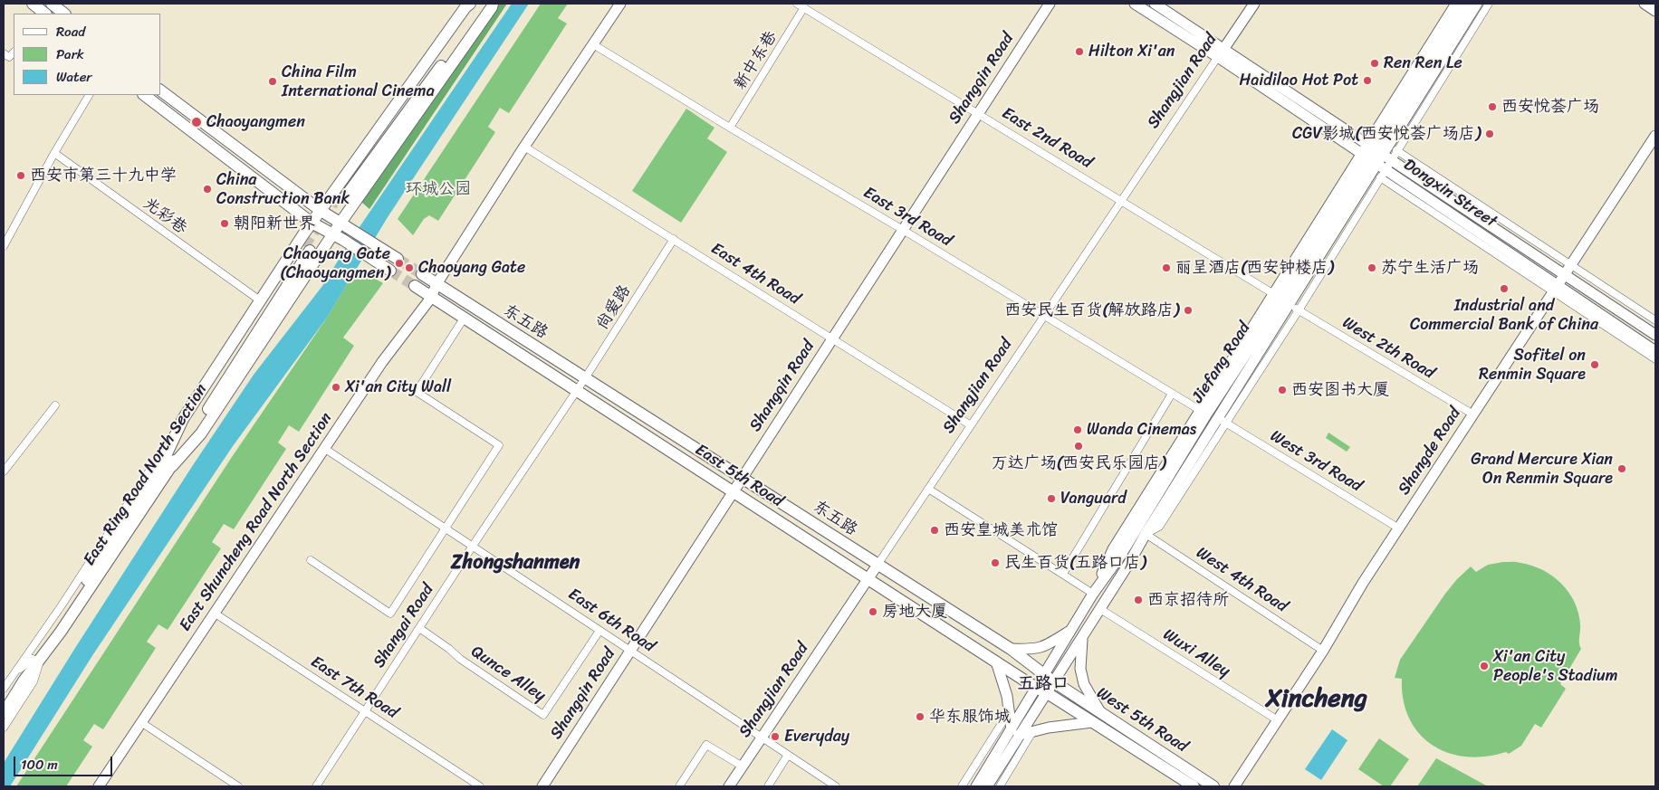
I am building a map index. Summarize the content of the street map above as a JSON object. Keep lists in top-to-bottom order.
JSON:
{
  "streets": {
    "main road": [
      "Shangqin Road",
      "Shangjian Road",
      "Dongxin Street",
      "东五路",
      "Jiefang Road",
      "Shangde Road",
      "East Ring Road North Section",
      "East 5th Road",
      "East Shuncheng Road North Section",
      "West 5th Road"
    ],
    "street": [
      "新中东巷",
      "East 2nd Road",
      "光彩巷",
      "East 3rd Road",
      "East 4th Road",
      "尚爱路",
      "West 2th Road",
      "West 3rd Road",
      "West 4th Road",
      "East 6th Road",
      "Shangai Road",
      "Wuxi Alley",
      "Qunce Alley",
      "East 7th Road"
    ]
  },
  "crossings": [
    ["新中东巷", "East 2nd Road"],
    ["新中东巷", "East 3rd Road"],
    ["Shangqin Road", "East 2nd Road"],
    ["Shangqin Road", "East 3rd Road"],
    ["Shangqin Road", "East 4th Road"],
    ["Shangqin Road", "东五路"],
    ["Shangqin Road", "East 5th Road"],
    ["Shangqin Road", "East 6th Road"],
    ["Shangjian Road", "East 2nd Road"],
    ["Shangjian Road", "Dongxin Street"],
    ["Shangjian Road", "East 3rd Road"],
    ["Shangjian Road", "East 4th Road"],
    ["Shangjian Road", "东五路"],
    ["Shangjian Road", "East 5th Road"],
    ["Shangjian Road", "East 6th Road"],
    ["East 2nd Road", "West 2th Road"],
    ["East 2nd Road", "Jiefang Road"],
    ["Dongxin Street", "Jiefang Road"],
    ["Dongxin Street", "Shangde Road"],
    ["East 3rd Road", "Jiefang Road"],
    ["East 3rd Road", "East Shuncheng Road North Section"],
    ["East 4th Road", "尚爱路"],
    ["East 4th Road", "East Shuncheng Road North Section"],
    ["尚爱路", "东五路"],
    ["尚爱路", "East 5th Road"],
    ["尚爱路", "Shangai Road"],
    ["东五路", "Jiefang Road"],
    ["东五路", "East Shuncheng Road North Section"],
    ["东五路", "West 5th Road"],
    ["West 2th Road", "Jiefang Road"],
    ["West 2th Road", "Shangde Road"],
    ["Jiefang Road", "West 3rd Road"],
    ["Jiefang Road", "East 5th Road"],
    ["Jiefang Road", "West 4th Road"],
    ["Jiefang Road", "Wuxi Alley"],
    ["Jiefang Road", "West 5th Road"],
    ["Shangde Road", "West 3rd Road"],
    ["Shangde Road", "West 4th Road"],
    ["Shangde Road", "Wuxi Alley"],
    ["East 5th Road", "East Shuncheng Road North Section"],
    ["East 5th Road", "Shangai Road"],
    ["East 5th Road", "West 5th Road"],
    ["East Shuncheng Road North Section", "East 6th Road"],
    ["East Shuncheng Road North Section", "East 7th Road"],
    ["East 6th Road", "Shangai Road"],
    ["East 6th Road", "Qunce Alley"],
    ["Shangai Road", "Qunce Alley"],
    ["Shangai Road", "East 7th Road"]
  ],
  "districts": ["Zhongshanmen", "五路口", "Xincheng"],
  "parks": ["环城公园"],
  "places": [
    "Hilton Xi'an",
    "Ren Ren Le",
    "Haidilao Hot Pot",
    "China Film International Cinema",
    "西安悦荟广场",
    "Chaoyangmen",
    "CGV影城(西安悦荟广场店)",
    "西安市第三十九中学",
    "China Construction Bank",
    "朝阳新世界",
    "Chaoyang Gate (Chaoyangmen)",
    "Chaoyang Gate",
    "丽呈酒店(西安钟楼店)",
    "苏宁生活广场",
    "Industrial and Commercial Bank of China",
    "西安民生百货(解放路店)",
    "Sofitel on Renmin Square",
    "Xi'an City Wall",
    "西安图书大厦",
    "Wanda Cinemas",
    "万达广场(西安民乐园店)",
    "Grand Mercure Xian On Renmin Square",
    "Vanguard",
    "西安皇城美术馆",
    "民生百货(五路口店)",
    "西京招待所",
    "房地大厦",
    "Xi'an City People's Stadium",
    "华东服饰城",
    "Everyday"
  ],
  "legend": ["Road", "Park", "Water"],
  "scale_bar": "100 m"
}
